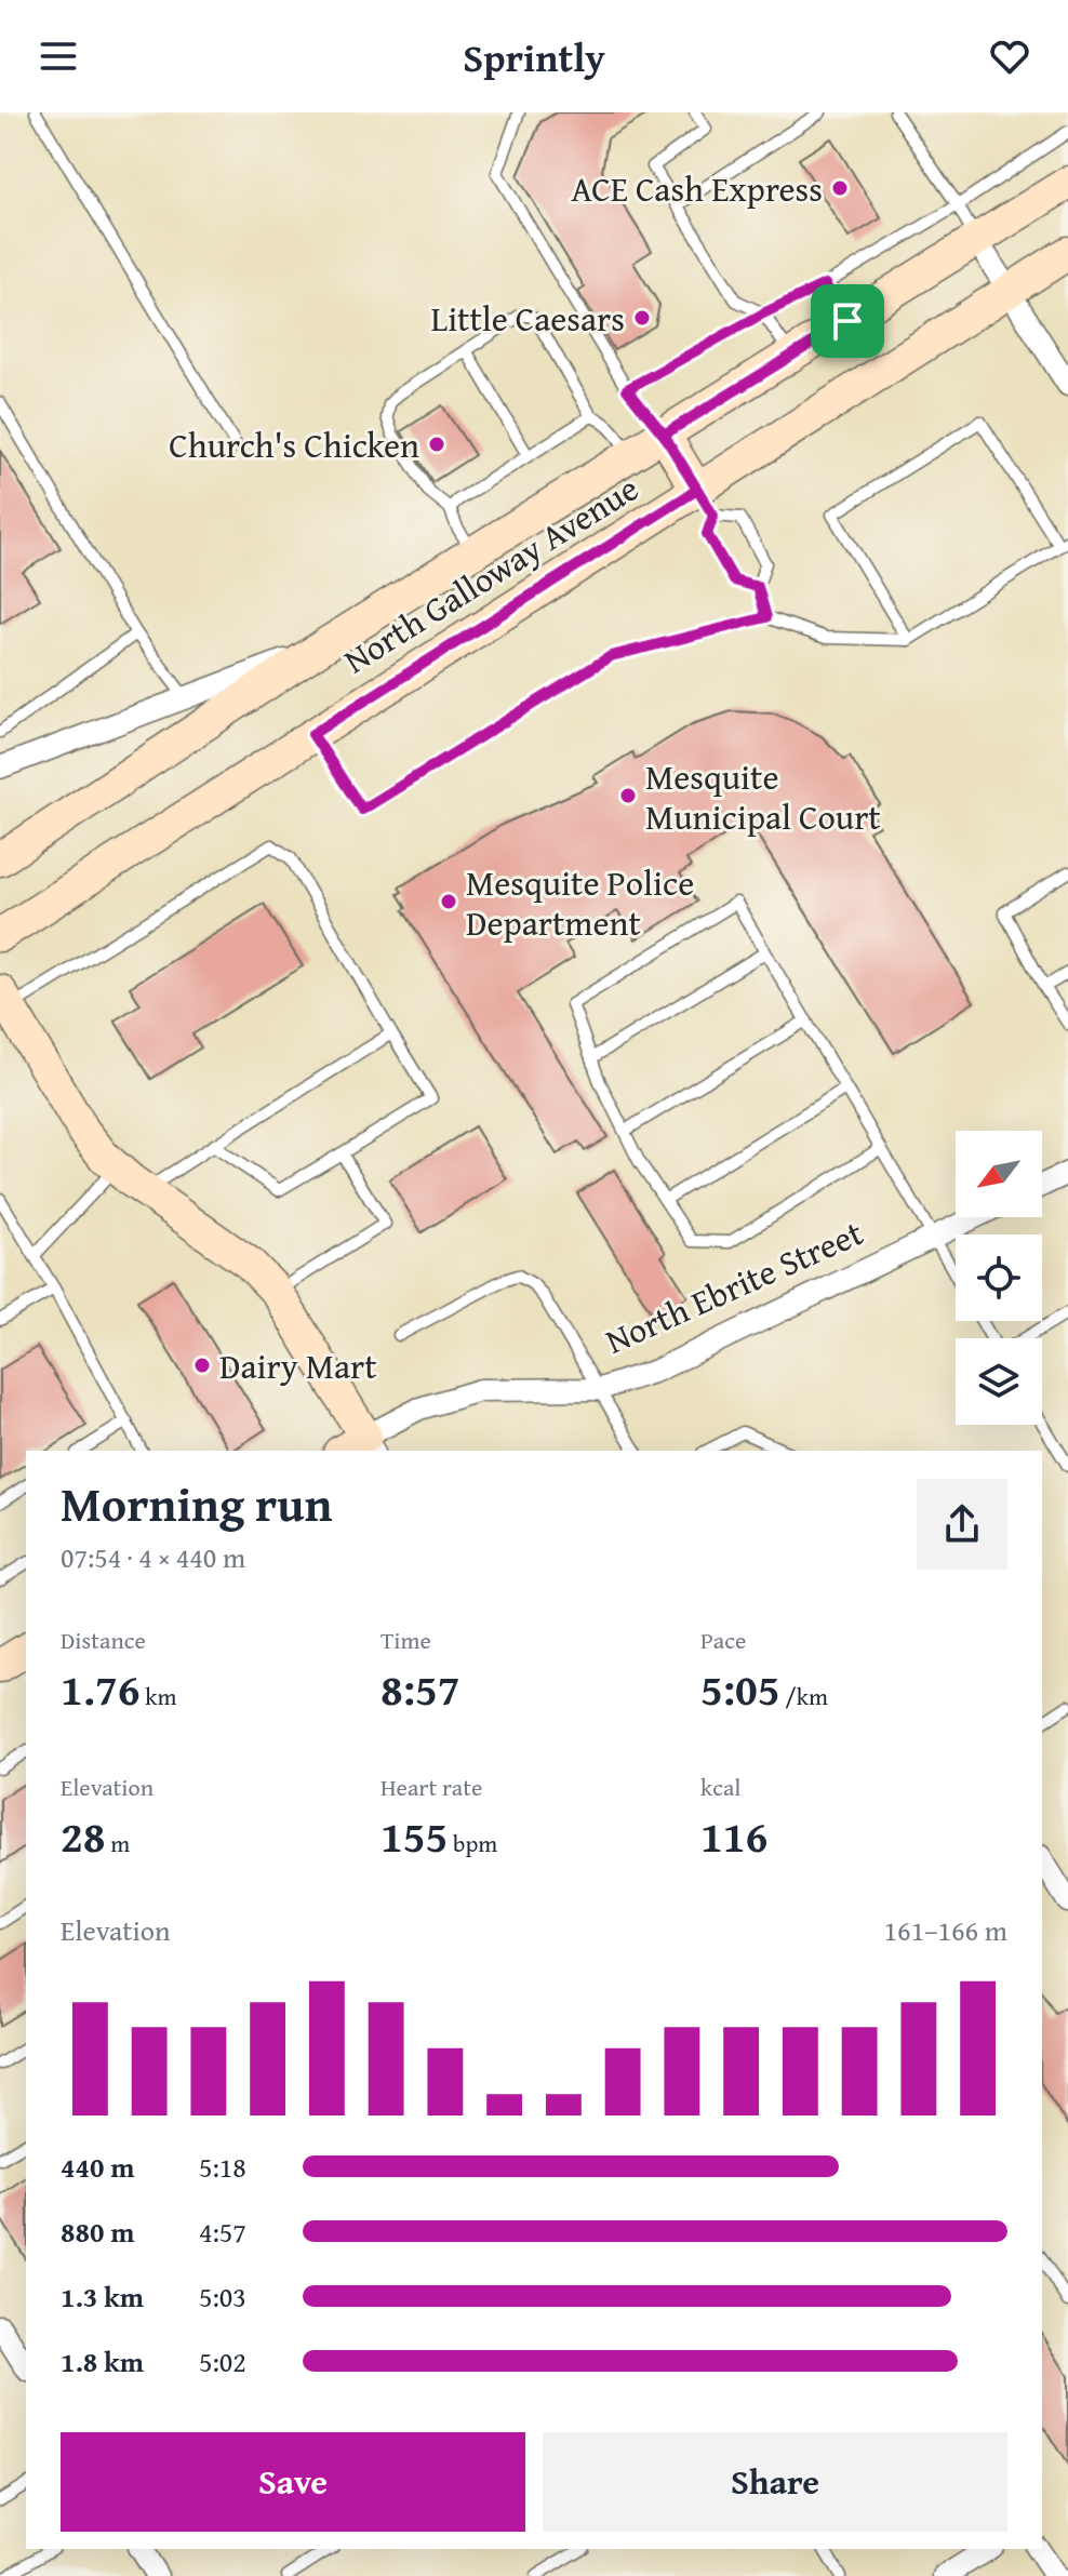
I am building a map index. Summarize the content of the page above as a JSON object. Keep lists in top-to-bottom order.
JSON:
{
  "streets": {
    "main road": ["North Galloway Avenue"],
    "street": ["North Ebrite Street"]
  },
  "places": [
    "ACE Cash Express",
    "Little Caesars",
    "Church's Chicken",
    "Mesquite Municipal Court",
    "Mesquite Police Department",
    "Dairy Mart"
  ],
  "north": "bottom left",
  "page": {
    "header": "Sprintly",
    "heading": ["Morning run", "07:54 · 4 × 440 m"],
    "stats": [
      ["Distance", "1.76 km"],
      ["Time", "8:57"],
      ["Pace", "5:05 /km"],
      ["Elevation", "28 m"],
      ["Heart rate", "155 bpm"],
      ["kcal", "116"]
    ],
    "chart": ["Elevation", "161–166 m"],
    "list": [
      {
        "name": "440 m",
        "note": "5:18"
      },
      {
        "name": "880 m",
        "note": "4:57"
      },
      {
        "name": "1.3 km",
        "note": "5:03"
      },
      {
        "name": "1.8 km",
        "note": "5:02"
      }
    ],
    "buttons": ["Save", "Share"]
  }
}
